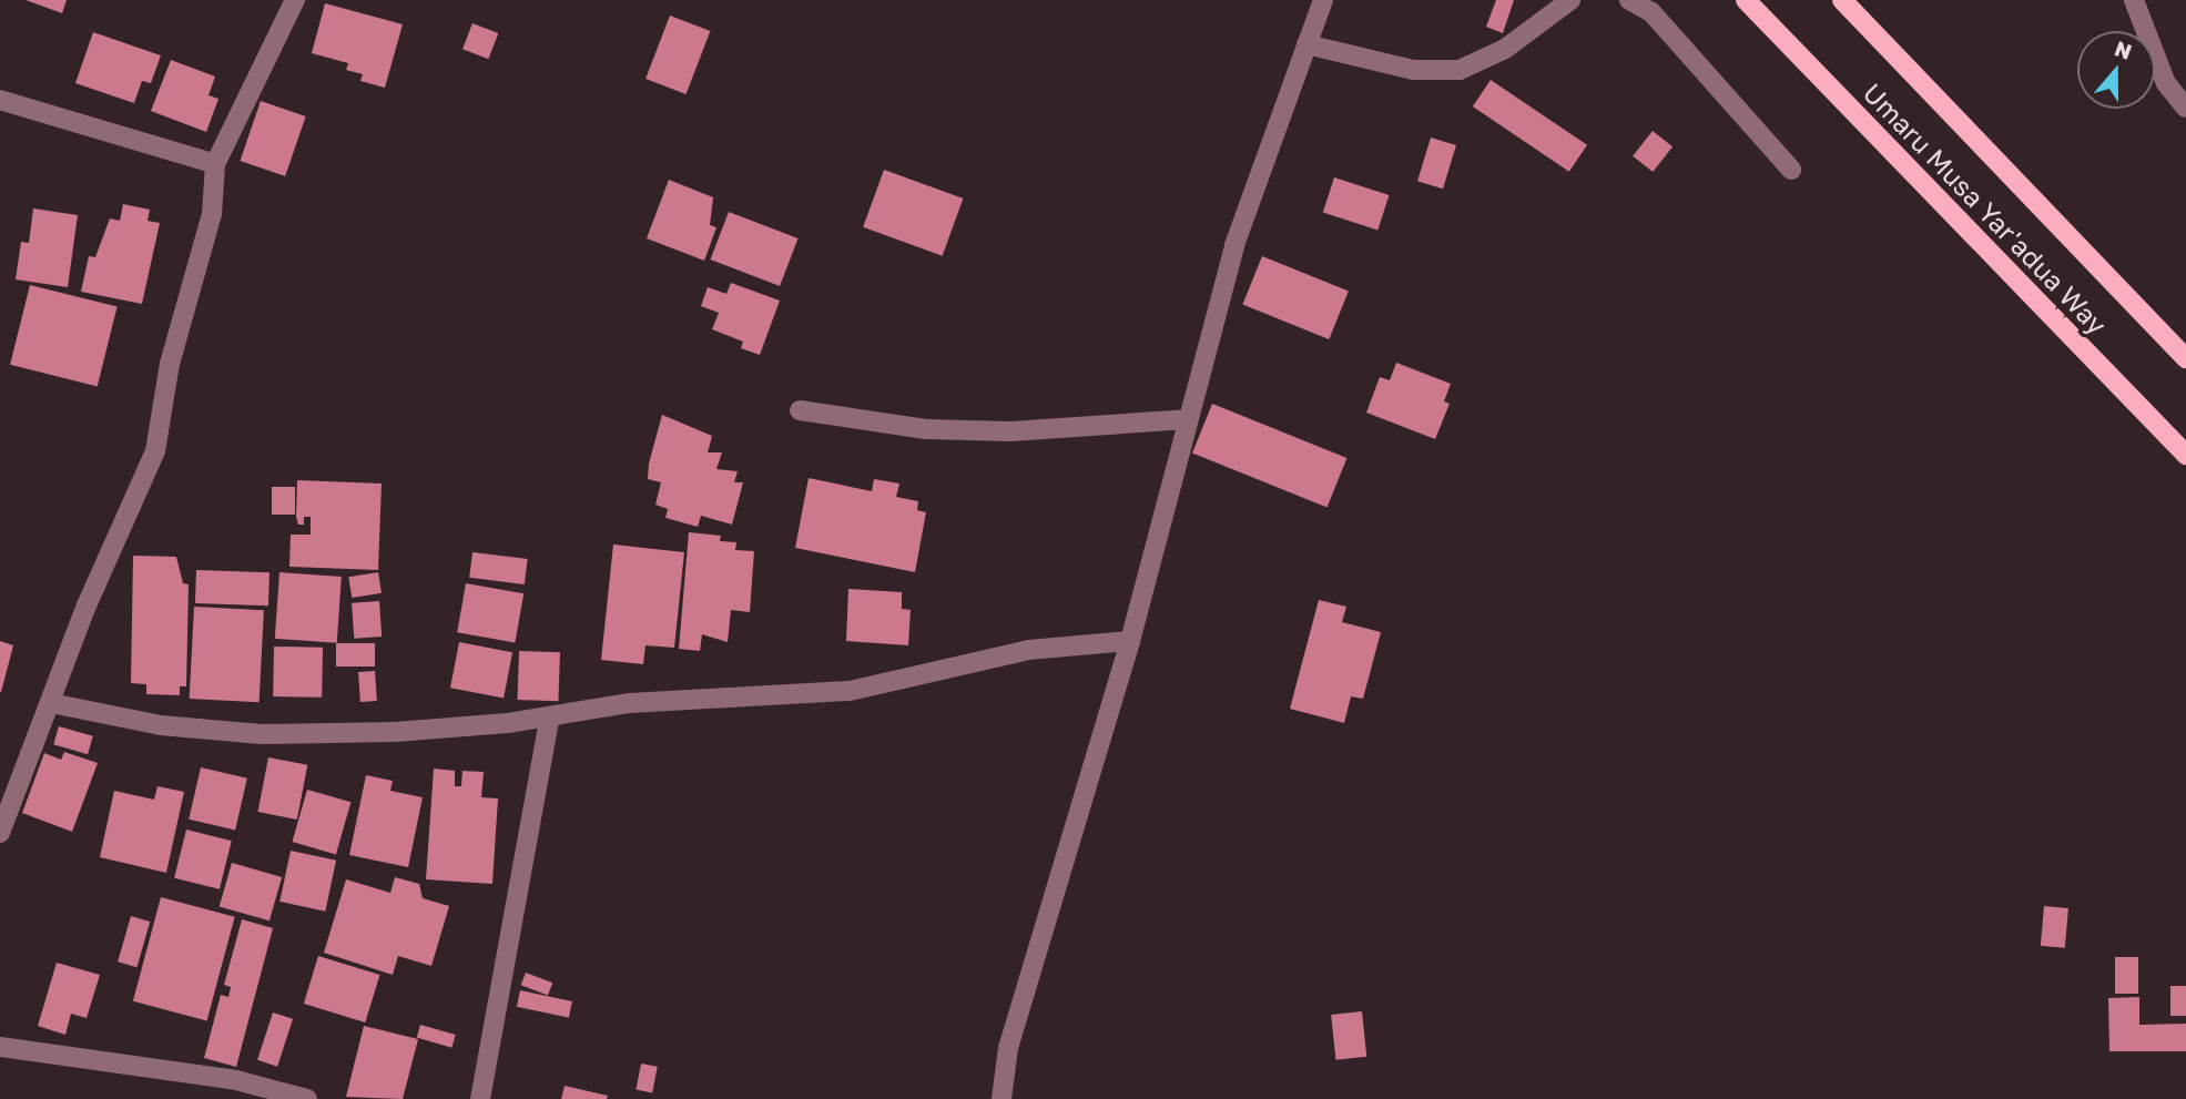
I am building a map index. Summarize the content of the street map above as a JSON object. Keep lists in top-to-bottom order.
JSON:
{
  "streets": {
    "main road": ["Umaru Musa Yar'adua Way"]
  },
  "north": "top"
}
